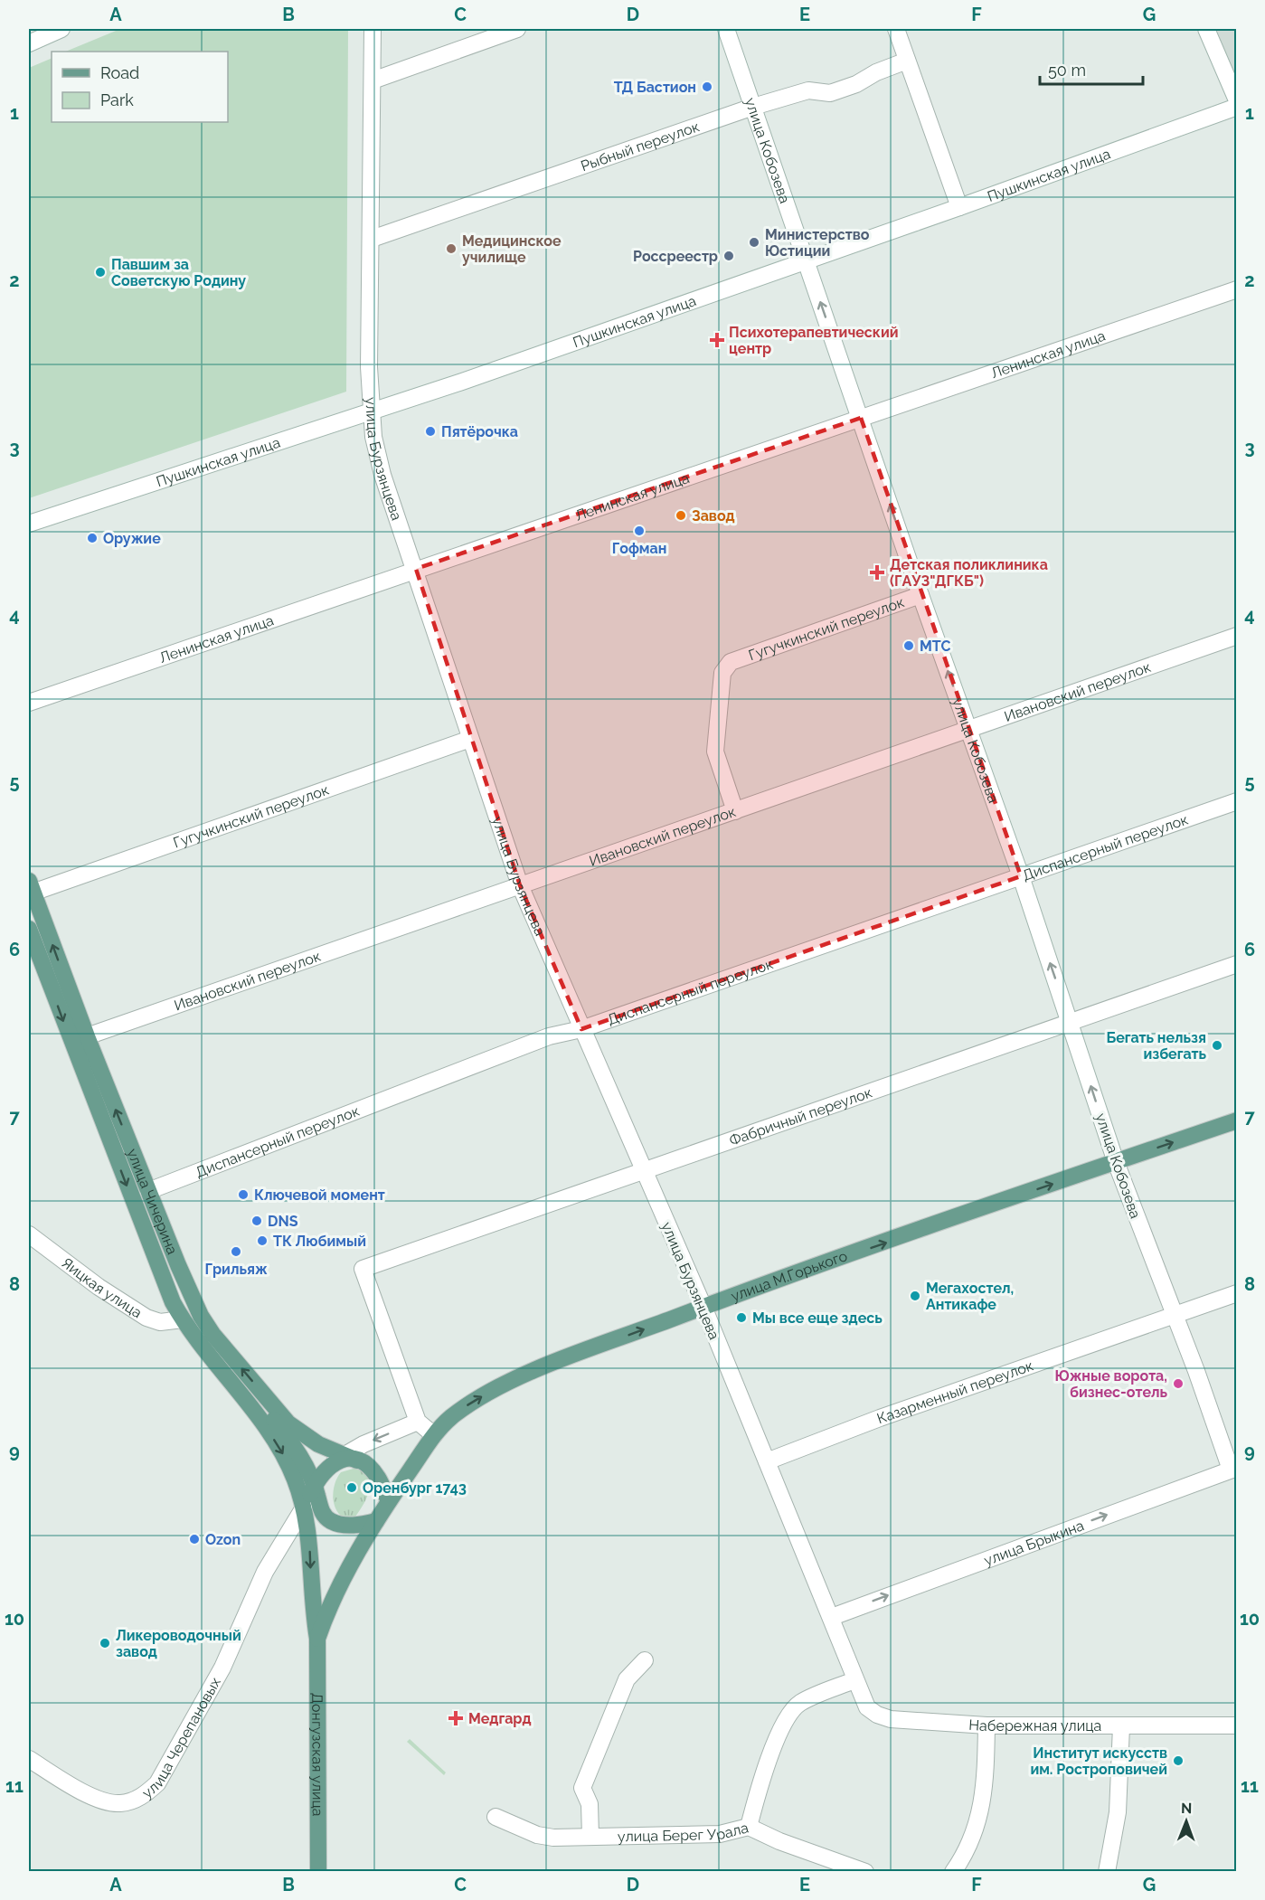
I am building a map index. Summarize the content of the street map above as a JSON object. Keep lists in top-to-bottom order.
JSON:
{
  "streets": {
    "main road": ["улица Чичерина", "улица М.Горького", "Донгузская улица"],
    "street": [
      "Рыбный переулок",
      "улица Кобозева",
      "Пушкинская улица",
      "Ленинская улица",
      "улица Бурзянцева",
      "Гугучкинский переулок",
      "Ивановский переулок",
      "Диспансерный переулок",
      "Фабричный переулок",
      "Яицкая улица",
      "Казарменный переулок",
      "улица Брыкина",
      "Набережная улица",
      "улица Черепановых",
      "улица Берег Урала"
    ]
  },
  "crossings": [
    ["Рыбный переулок", "улица Кобозева"],
    ["Рыбный переулок", "улица Бурзянцева"],
    ["улица Кобозева", "Пушкинская улица"],
    ["улица Кобозева", "Ленинская улица"],
    ["улица Кобозева", "Гугучкинский переулок"],
    ["улица Кобозева", "Ивановский переулок"],
    ["улица Кобозева", "Диспансерный переулок"],
    ["улица Кобозева", "Фабричный переулок"],
    ["улица Кобозева", "улица М.Горького"],
    ["улица Кобозева", "Казарменный переулок"],
    ["улица Кобозева", "улица Брыкина"],
    ["Пушкинская улица", "улица Бурзянцева"],
    ["Ленинская улица", "улица Бурзянцева"],
    ["улица Бурзянцева", "Гугучкинский переулок"],
    ["улица Бурзянцева", "Ивановский переулок"],
    ["улица Бурзянцева", "Диспансерный переулок"],
    ["улица Бурзянцева", "Фабричный переулок"],
    ["улица Бурзянцева", "улица М.Горького"],
    ["улица Бурзянцева", "Казарменный переулок"],
    ["улица Бурзянцева", "улица Брыкина"],
    ["улица Бурзянцева", "Набережная улица"],
    ["Гугучкинский переулок", "Ивановский переулок"],
    ["Гугучкинский переулок", "улица Чичерина"],
    ["Ивановский переулок", "улица Чичерина"],
    ["Диспансерный переулок", "улица Чичерина"],
    ["улица Чичерина", "улица М.Горького"],
    ["улица Чичерина", "Яицкая улица"],
    ["улица Чичерина", "улица Черепановых"],
    ["улица Чичерина", "Донгузская улица"]
  ],
  "one_way": ["улица Кобозева", "улица М.Горького", "улица Брыкина"],
  "places": {
    "other": [
      "ТД Бастион",
      "Министерство Юстиции",
      "Медицинское училище",
      "Россреестр",
      "Павшим за Советскую Родину",
      "Пятёрочка",
      "Завод",
      "Гофман",
      "Оружие",
      "МТС",
      "Бегать нельзя избегать",
      "Ключевой момент",
      "DNS",
      "ТК Любимый",
      "Грильяж",
      "Мегахостел, Антикафе",
      "Мы все еще здесь",
      "Южные ворота, бизнес-отель",
      "Оренбург 1743",
      "Ozon",
      "Ликероводочный завод",
      "Институт искусств им. Ростроповичей"
    ],
    "health": ["Психотерапевтический центр", "Детская поликлиника (ГАУЗ\"ДГКБ\")", "Медгард"]
  },
  "legend": ["Road", "Park"],
  "scale_bar": "50 m",
  "north": "top",
  "grid": {
    "columns": [
      "A",
      "B",
      "C",
      "D",
      "E",
      "F",
      "G"
    ],
    "rows": [
      "1",
      "2",
      "3",
      "4",
      "5",
      "6",
      "7",
      "8",
      "9",
      "10",
      "11"
    ]
  }
}
